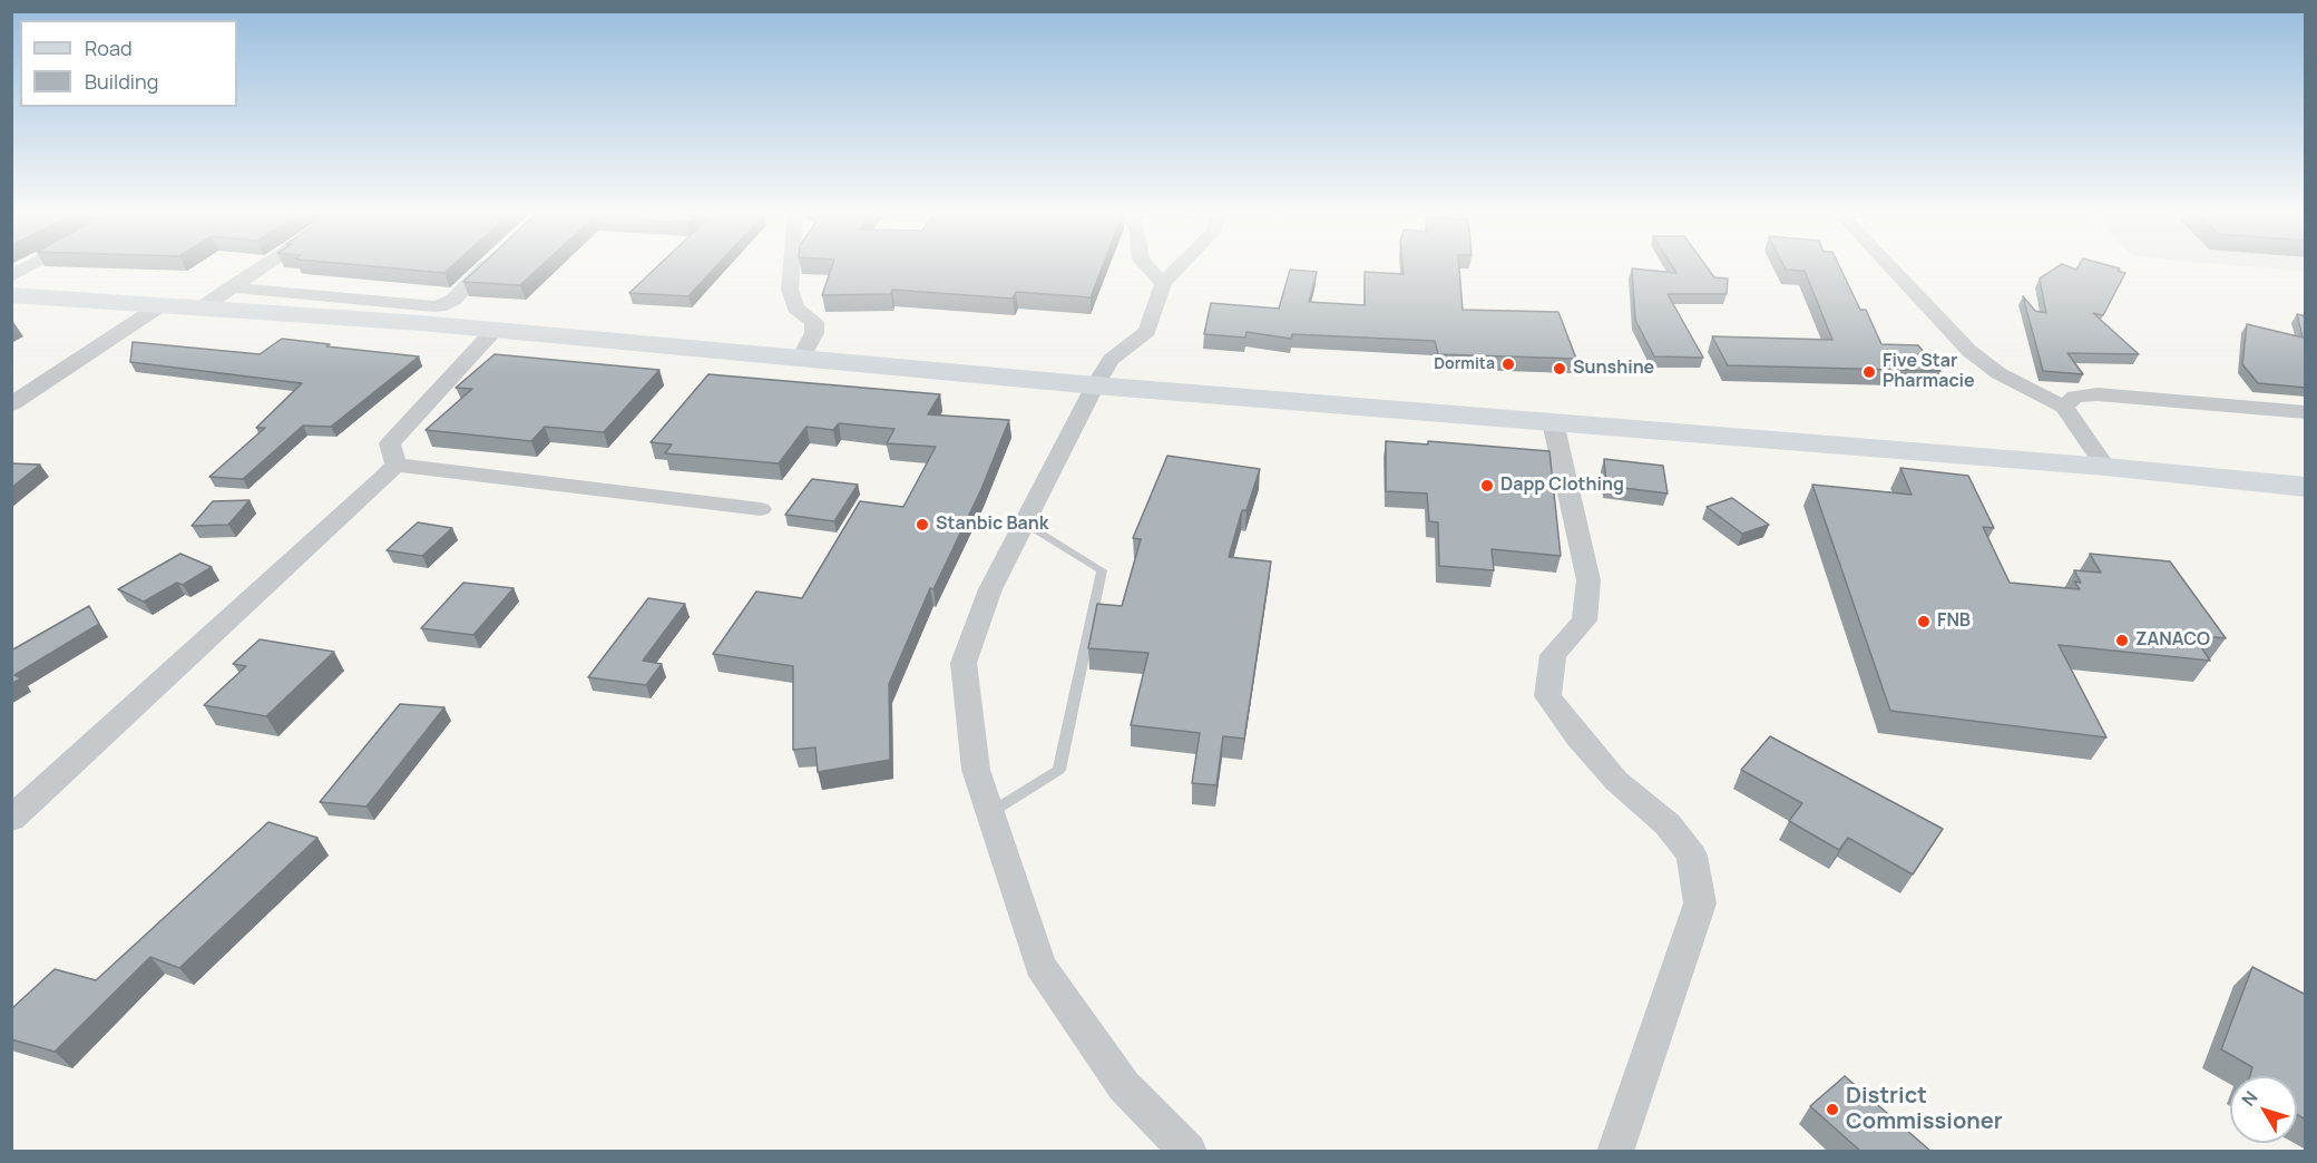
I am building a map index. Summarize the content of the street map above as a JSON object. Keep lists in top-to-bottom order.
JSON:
{
  "places": [
    "Dormita",
    "Sunshine",
    "Five Star Pharmacie",
    "Dapp Clothing",
    "Stanbic Bank",
    "FNB",
    "ZANACO",
    "District Commissioner"
  ],
  "legend": ["Road", "Building"],
  "north": "top left"
}
